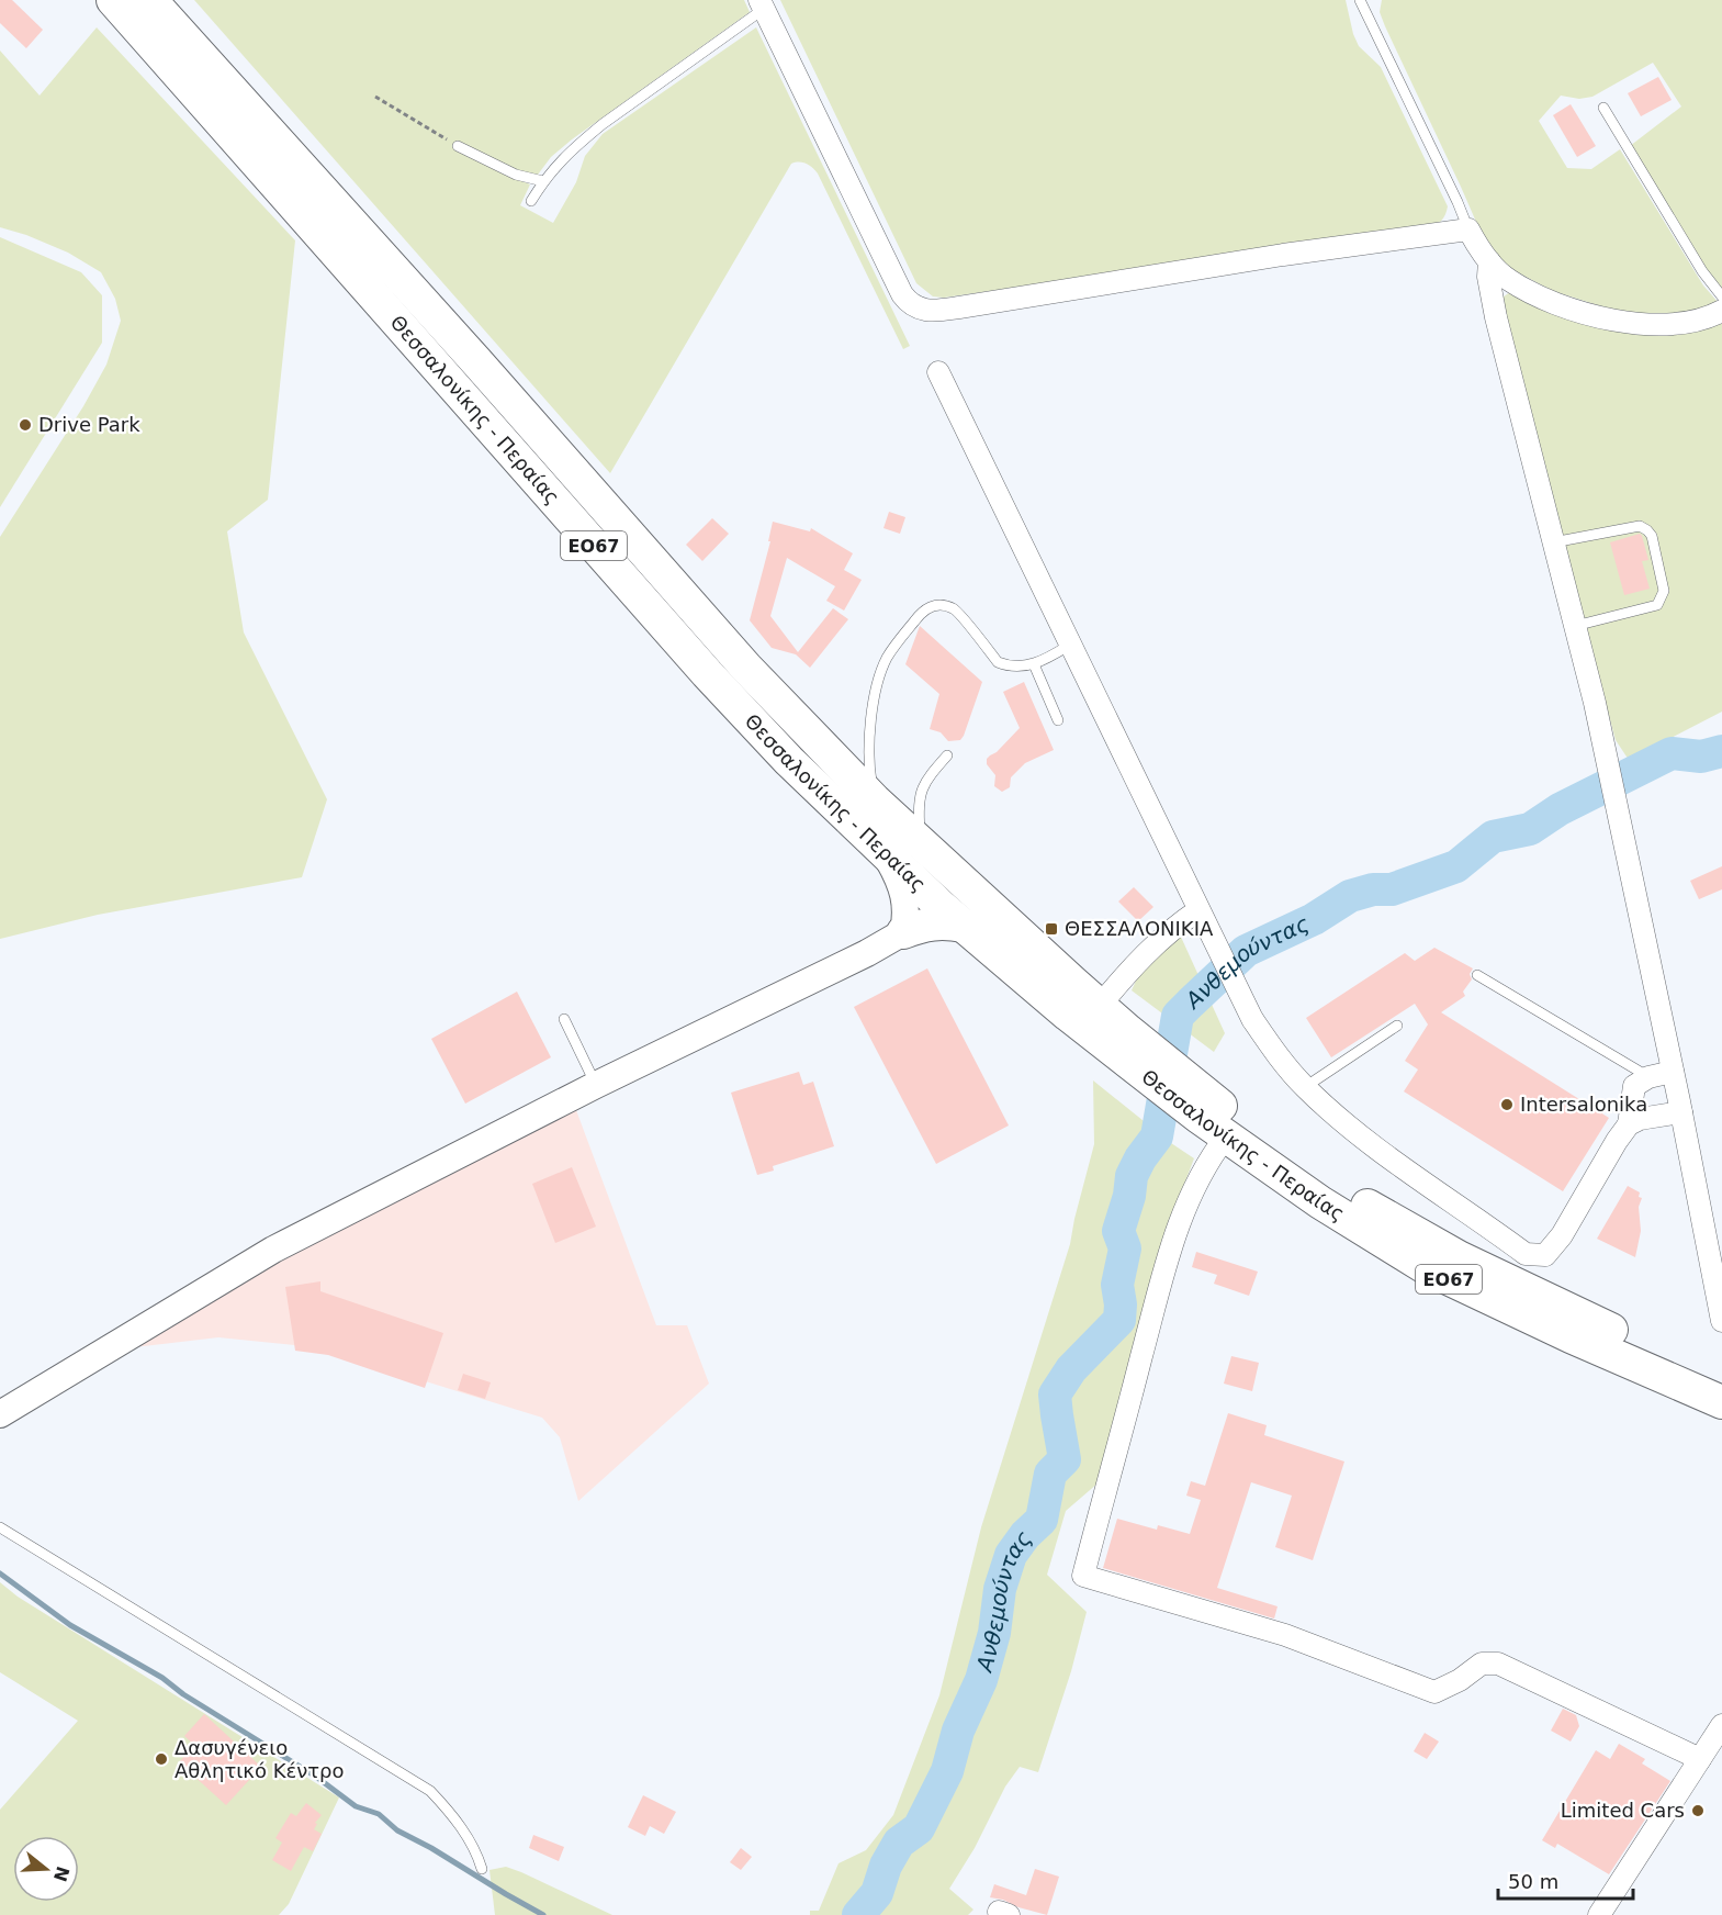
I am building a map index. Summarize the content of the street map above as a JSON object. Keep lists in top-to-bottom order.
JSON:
{
  "streets": {
    "main road": ["Θεσσαλονίκης - Περαίας", "ΕΟ67"]
  },
  "water": ["Ανθεμούντας"],
  "places": {
    "other": [
      "Drive Park",
      "Intersalonika",
      "Δασυγένειο Αθλητικό Κέντρο",
      "Limited Cars"
    ],
    "transit": ["ΘΕΣΣΑΛΟΝΙΚΙΑ"]
  },
  "scale_bar": "50 m",
  "north": "right"
}
